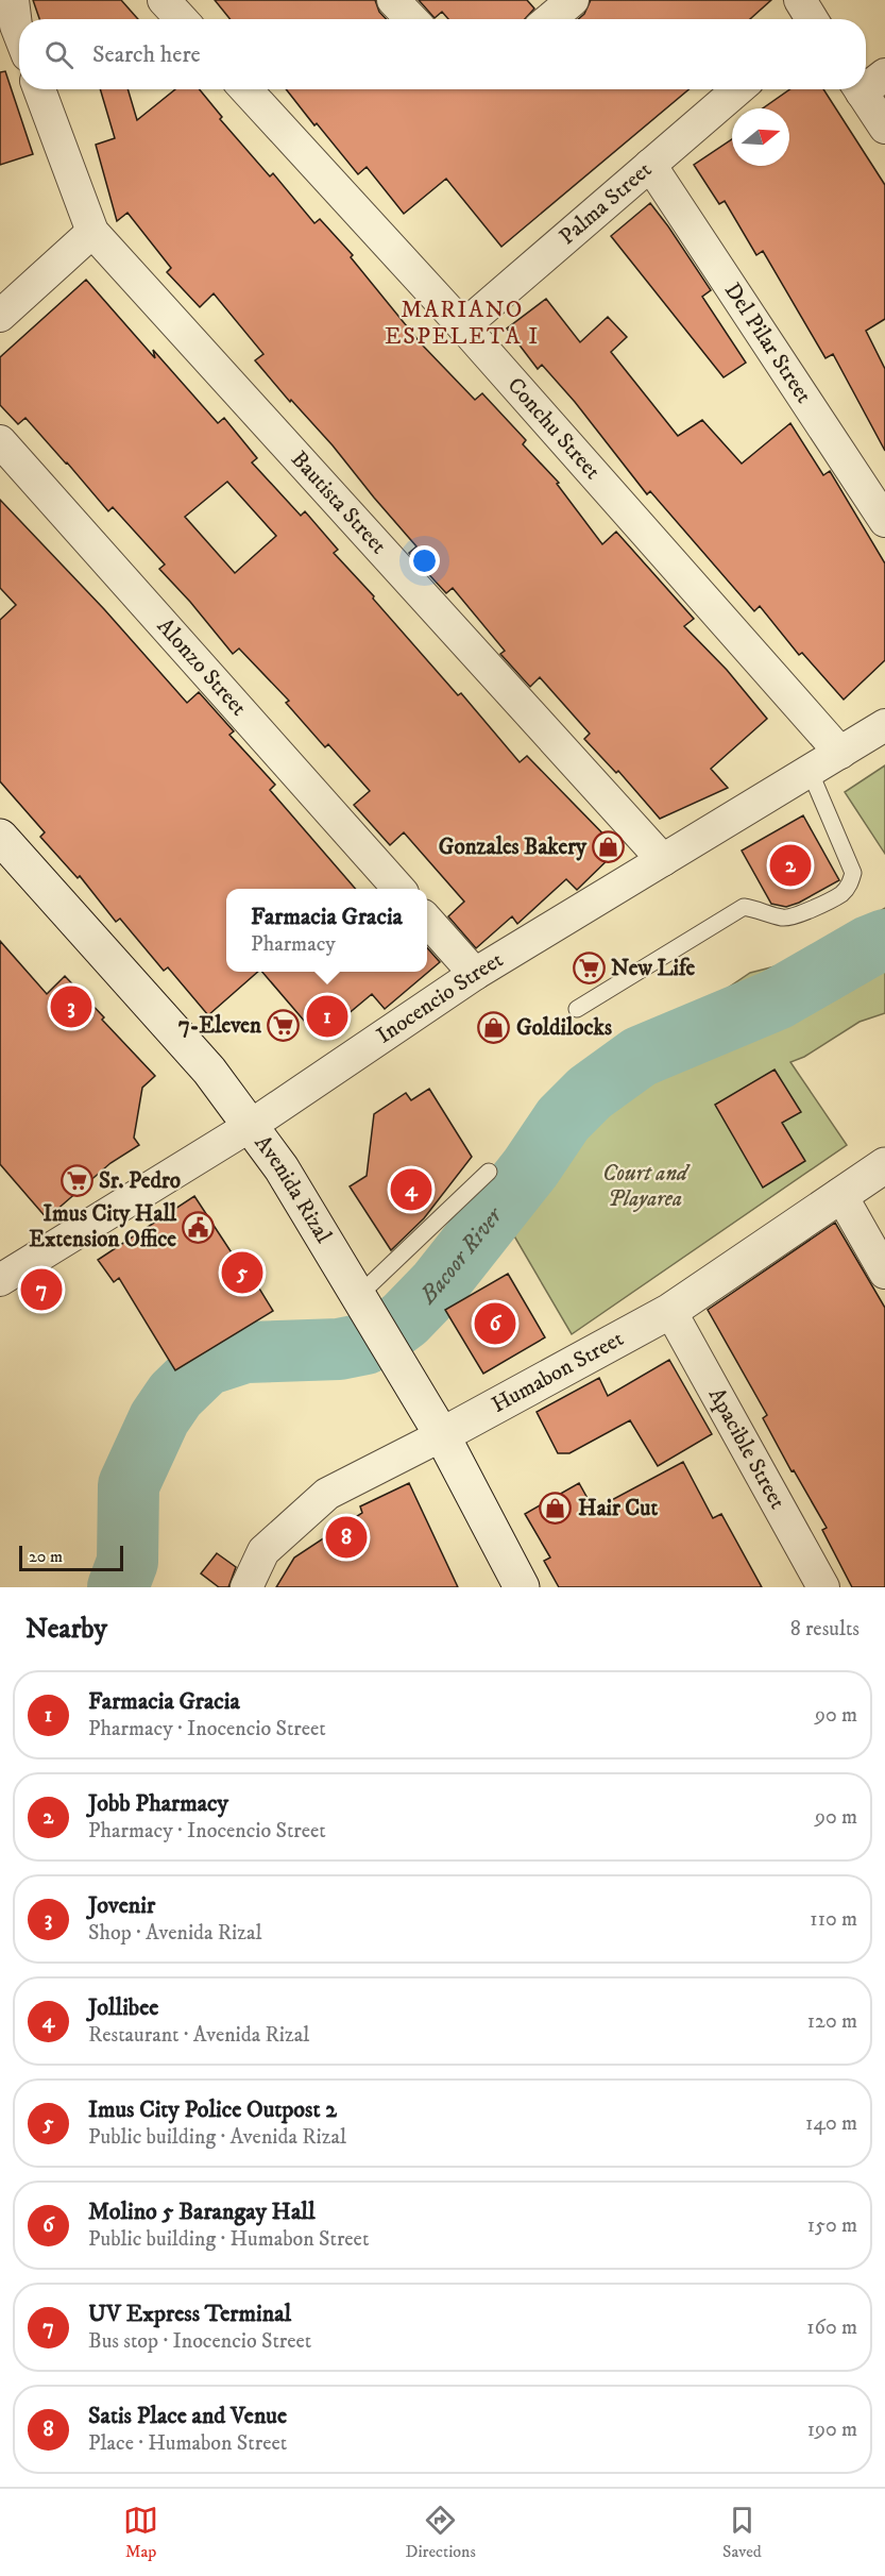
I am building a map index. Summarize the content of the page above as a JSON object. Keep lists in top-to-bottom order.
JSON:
{
  "streets": {
    "main road": ["Avenida Rizal", "Humabon Street"],
    "street": [
      "Palma Street",
      "Del Pilar Street",
      "Conchu Street",
      "Bautista Street",
      "Alonzo Street",
      "Inocencio Street",
      "Apacible Street"
    ]
  },
  "crossings": [
    ["Palma Street", "Del Pilar Street"],
    ["Palma Street", "Conchu Street"],
    ["Conchu Street", "Inocencio Street"],
    ["Bautista Street", "Inocencio Street"],
    ["Inocencio Street", "Avenida Rizal"],
    ["Avenida Rizal", "Humabon Street"],
    ["Humabon Street", "Apacible Street"]
  ],
  "districts": ["MARIANO ESPELETA I"],
  "water": ["Bacoor River"],
  "parks": ["Court and Playarea"],
  "places": {
    "shop": ["Gonzales Bakery", "Goldilocks", "Hair Cut"],
    "supermarket": ["New Life", "7-Eleven", "Sr. Pedro"],
    "public building": ["Imus City Hall Extension Office"]
  },
  "scale_bar": "20 m",
  "north": "right",
  "page": {
    "search": "Search here",
    "pins": [
      "2",
      "3",
      "1",
      "4",
      "5",
      "7",
      "6",
      "8"
    ],
    "popup": ["Farmacia Gracia", "Pharmacy"],
    "scale": "20 m",
    "heading": ["Nearby", "8 results"],
    "list": [
      {
        "mark": "1",
        "name": "Farmacia Gracia",
        "note": "Pharmacy · Inocencio Street",
        "value": "90 m"
      },
      {
        "mark": "2",
        "name": "Jobb Pharmacy",
        "note": "Pharmacy · Inocencio Street",
        "value": "90 m"
      },
      {
        "mark": "3",
        "name": "Jovenir",
        "note": "Shop · Avenida Rizal",
        "value": "110 m"
      },
      {
        "mark": "4",
        "name": "Jollibee",
        "note": "Restaurant · Avenida Rizal",
        "value": "120 m"
      },
      {
        "mark": "5",
        "name": "Imus City Police Outpost 2",
        "note": "Public building · Avenida Rizal",
        "value": "140 m"
      },
      {
        "mark": "6",
        "name": "Molino 5 Barangay Hall",
        "note": "Public building · Humabon Street",
        "value": "150 m"
      },
      {
        "mark": "7",
        "name": "UV Express Terminal",
        "note": "Bus stop · Inocencio Street",
        "value": "160 m"
      },
      {
        "mark": "8",
        "name": "Satis Place and Venue",
        "note": "Place · Humabon Street",
        "value": "190 m"
      }
    ],
    "nav": ["Map", "Directions", "Saved"]
  }
}
